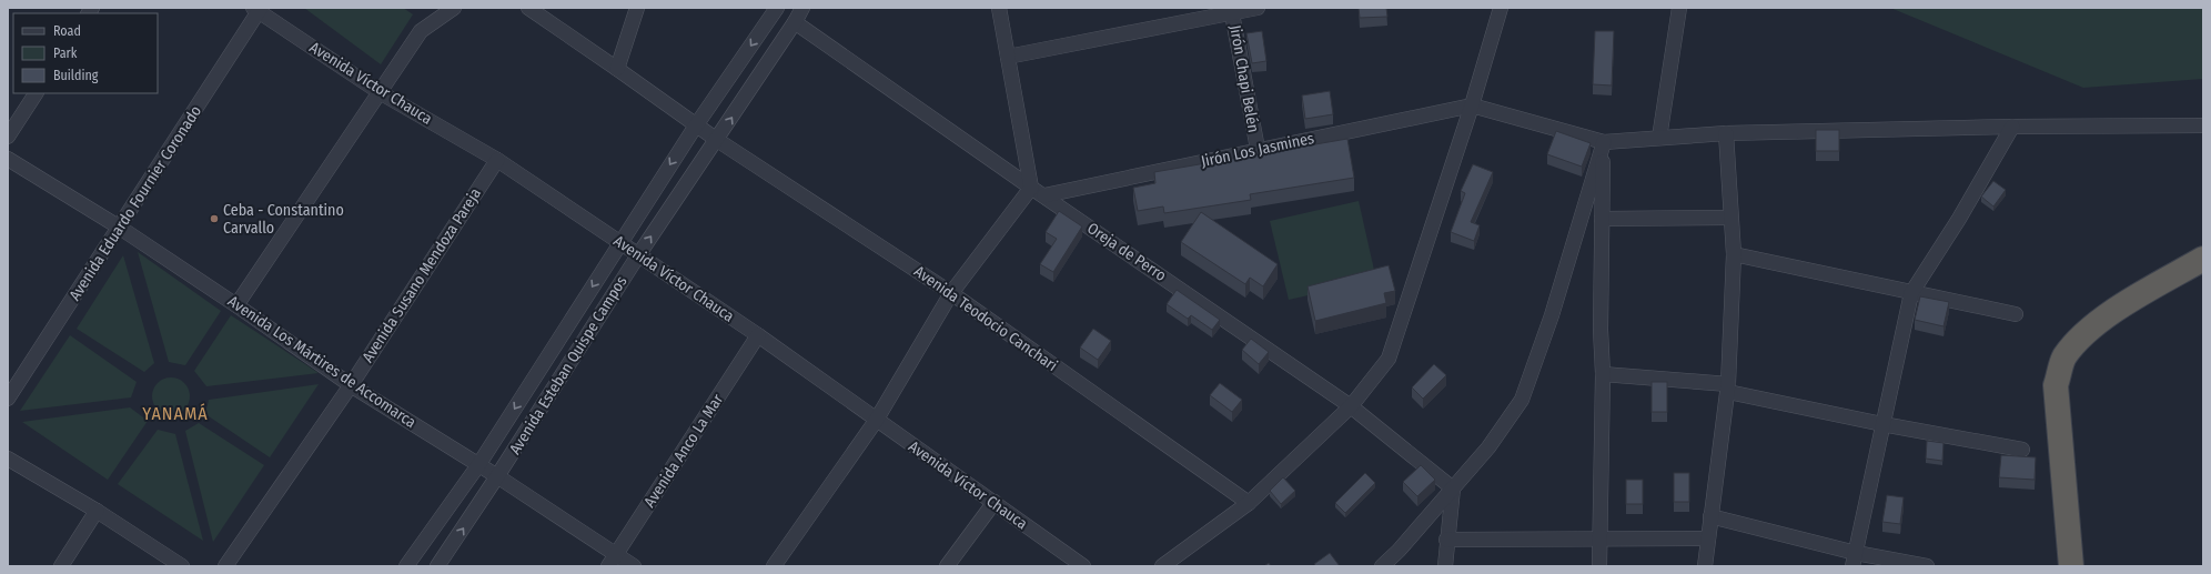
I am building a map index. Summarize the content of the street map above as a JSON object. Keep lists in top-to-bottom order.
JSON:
{
  "streets": {
    "street": [
      "Jirón Chapi Belén",
      "Avenida Víctor Chauca",
      "Jirón Los Jasmines",
      "Avenida Eduardo Fournier Coronado",
      "Oreja de Perro",
      "Avenida Susano Mendoza Pareja",
      "Avenida Teodocio Canchari",
      "Avenida Los Mártires de Accomarca",
      "Avenida Esteban Quispe Campos",
      "Avenida Anco La Mar"
    ]
  },
  "crossings": [
    ["Jirón Chapi Belén", "Jirón Los Jasmines"],
    ["Avenida Víctor Chauca", "Avenida Eduardo Fournier Coronado"],
    ["Avenida Víctor Chauca", "Avenida Susano Mendoza Pareja"],
    ["Avenida Víctor Chauca", "Avenida Esteban Quispe Campos"],
    ["Avenida Víctor Chauca", "Avenida Anco La Mar"],
    ["Jirón Los Jasmines", "Oreja de Perro"],
    ["Avenida Eduardo Fournier Coronado", "Avenida Los Mártires de Accomarca"],
    ["Oreja de Perro", "Avenida Esteban Quispe Campos"],
    ["Avenida Susano Mendoza Pareja", "Avenida Los Mártires de Accomarca"],
    ["Avenida Teodocio Canchari", "Avenida Esteban Quispe Campos"],
    ["Avenida Los Mártires de Accomarca", "Avenida Esteban Quispe Campos"],
    ["Avenida Los Mártires de Accomarca", "Avenida Anco La Mar"]
  ],
  "districts": ["YANAMÁ"],
  "places": ["Ceba - Constantino Carvallo"],
  "legend": ["Road", "Park", "Building"]
}
